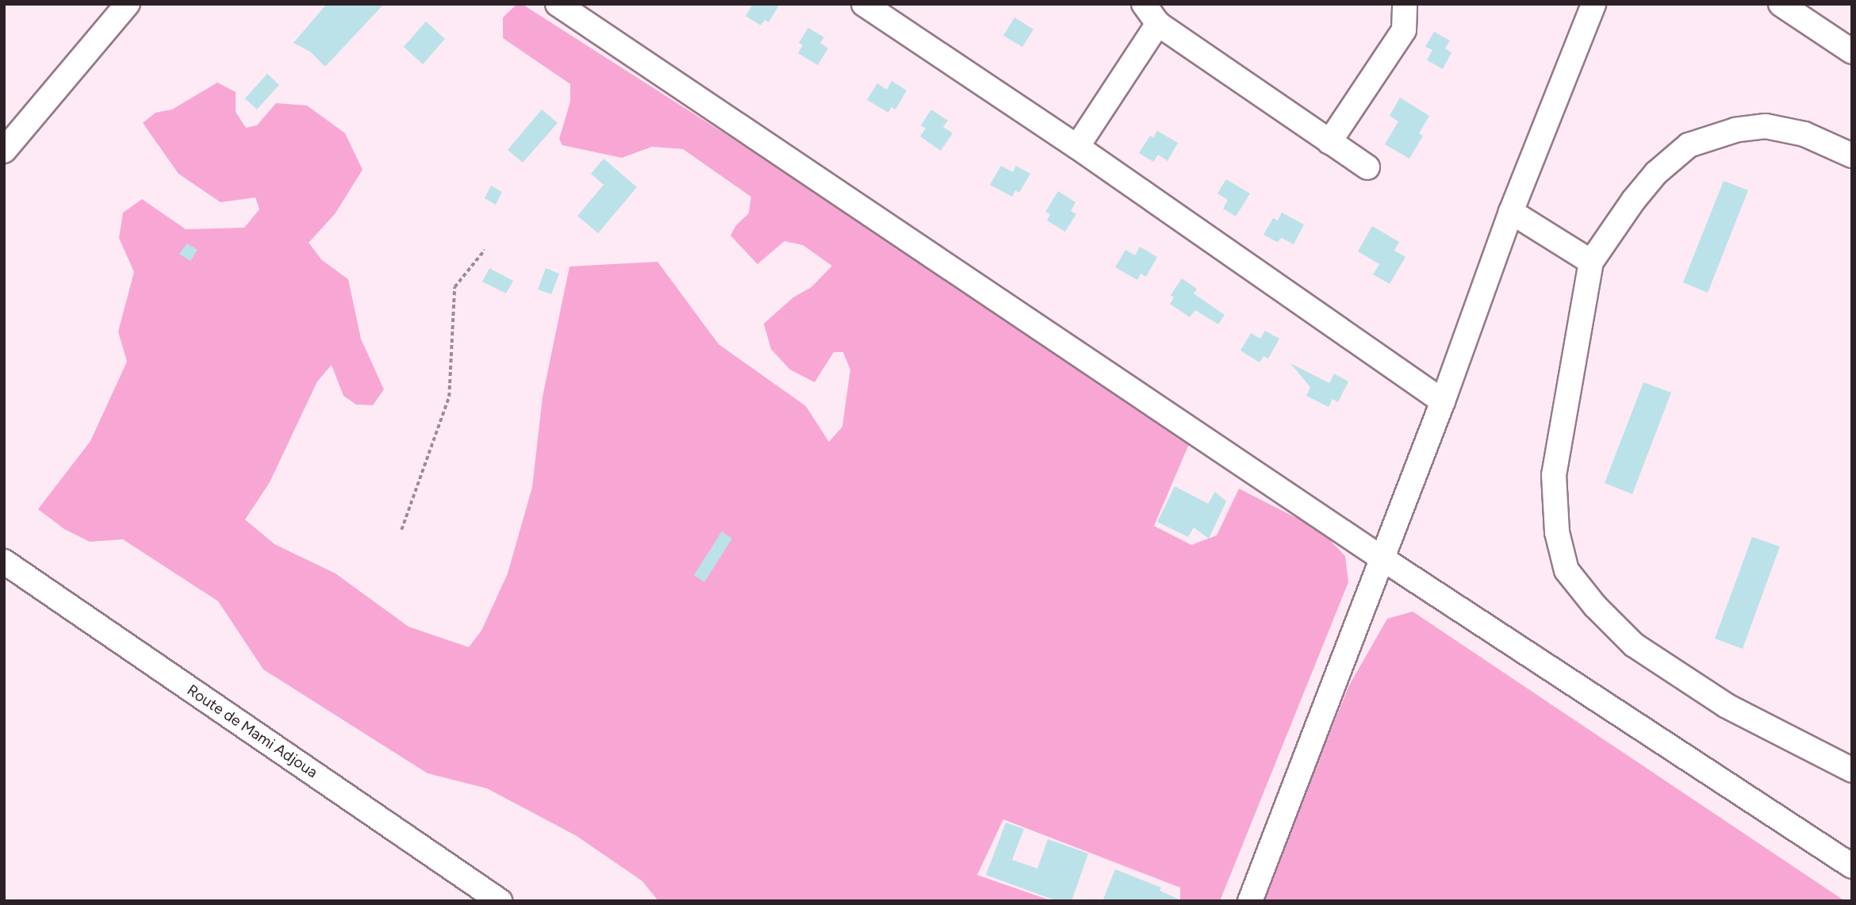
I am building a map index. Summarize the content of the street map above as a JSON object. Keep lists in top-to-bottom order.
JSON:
{
  "streets": {
    "street": ["Route de Mami Adjoua"]
  }
}
